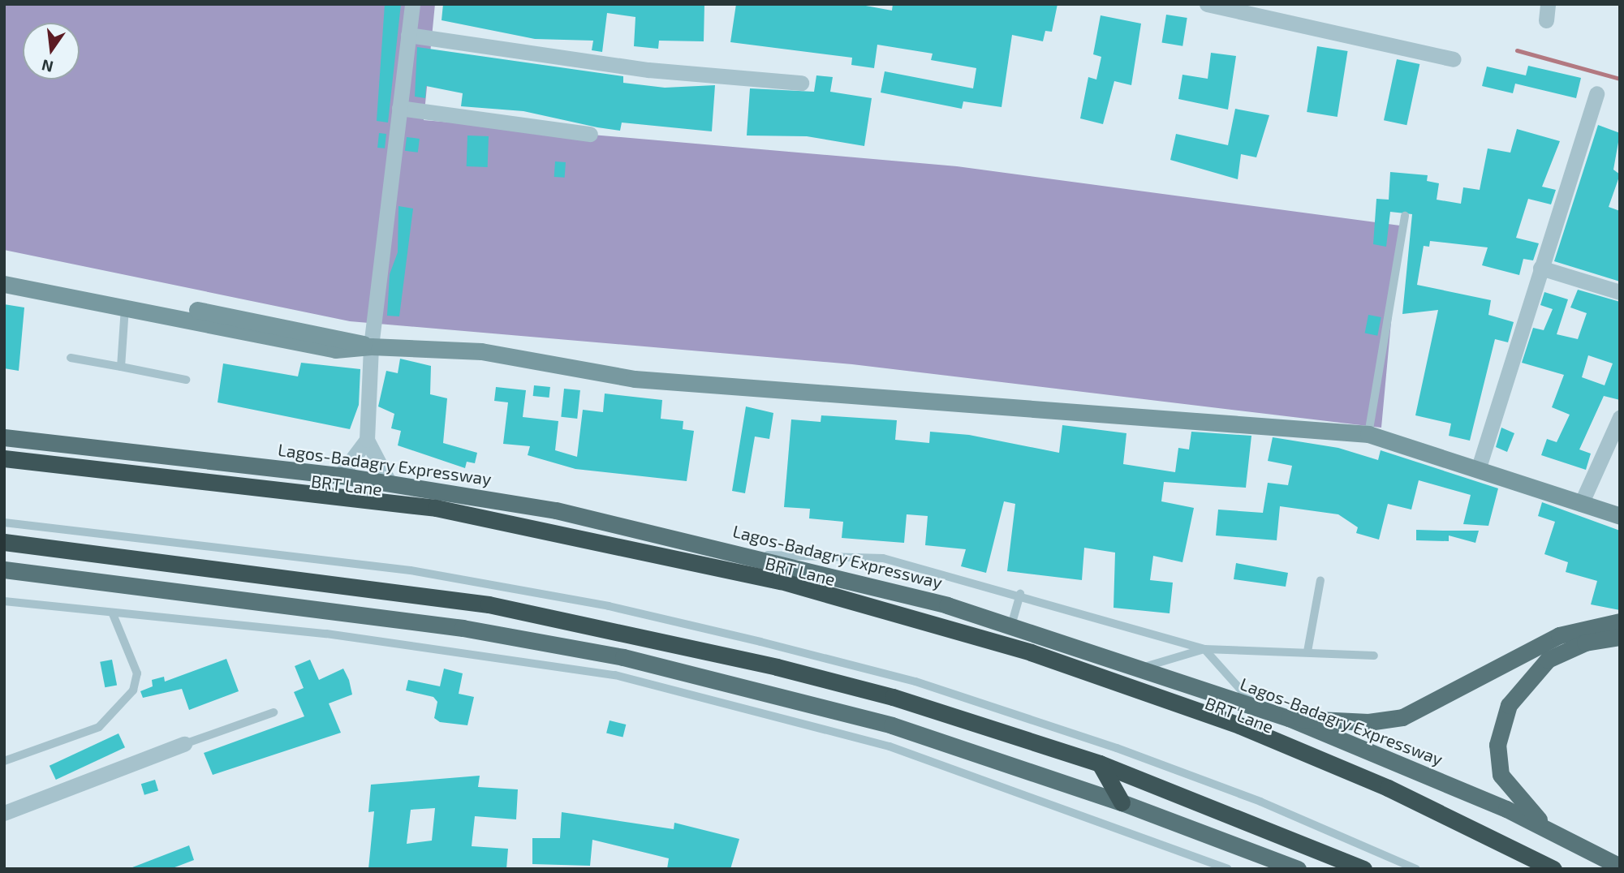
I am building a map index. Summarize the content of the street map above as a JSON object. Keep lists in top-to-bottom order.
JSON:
{
  "streets": {
    "main road": ["Lagos-Badagry Expressway"],
    "lane": ["BRT Lane"]
  },
  "north": "bottom"
}
